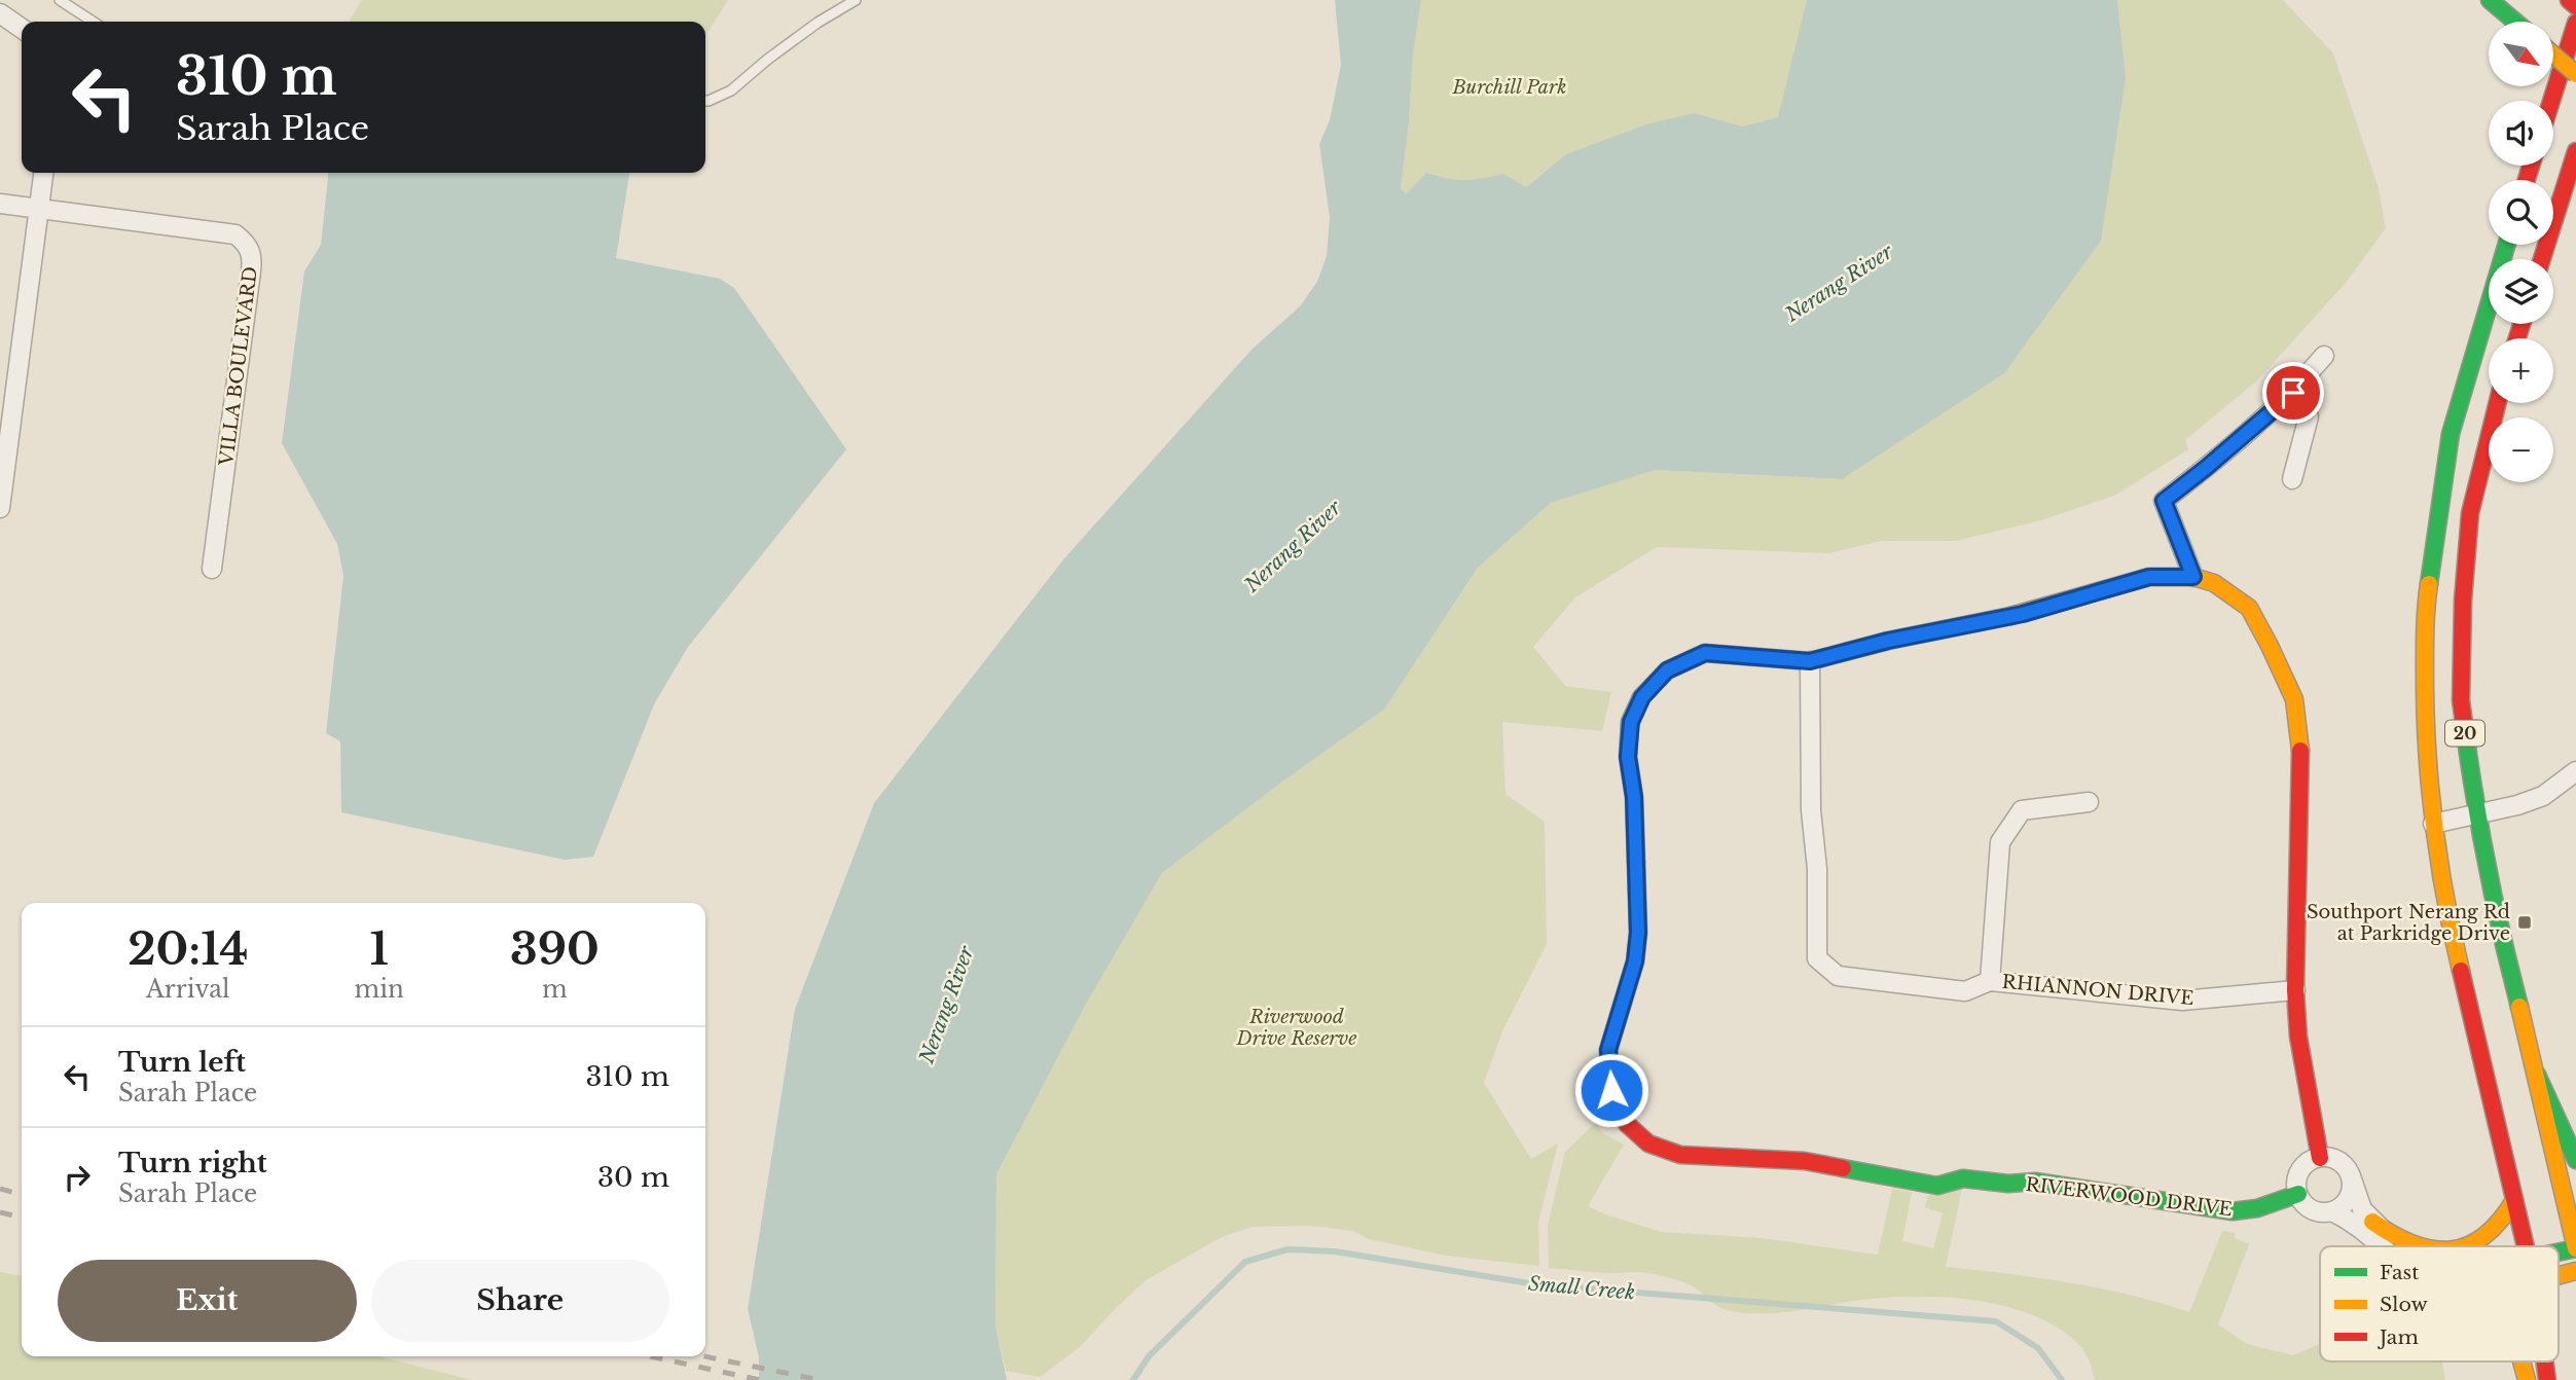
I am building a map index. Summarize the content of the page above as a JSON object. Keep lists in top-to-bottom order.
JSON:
{
  "streets": {
    "main road": ["20", "RIVERWOOD DRIVE"],
    "street": ["VILLA BOULEVARD", "RHIANNON DRIVE"]
  },
  "crossings": [
    ["RHIANNON DRIVE", "RIVERWOOD DRIVE"]
  ],
  "water": ["Nerang River", "Small Creek"],
  "parks": ["Burchill Park", "Riverwood Drive Reserve"],
  "places": {
    "transit": ["Southport Nerang Rd at Parkridge Drive"]
  },
  "legend": ["Fast", "Slow", "Jam"],
  "north": "bottom right",
  "page": {
    "map_buttons": ["+", "−"],
    "turn": ["310 m", "Sarah Place"],
    "eta": [
      "20:14",
      "Arrival",
      "1",
      "min",
      "390",
      "m"
    ],
    "list": [
      {
        "name": "Turn left",
        "note": "Sarah Place",
        "value": "310 m"
      },
      {
        "name": "Turn right",
        "note": "Sarah Place",
        "value": "30 m"
      }
    ],
    "buttons": ["Exit", "Share"]
  }
}
